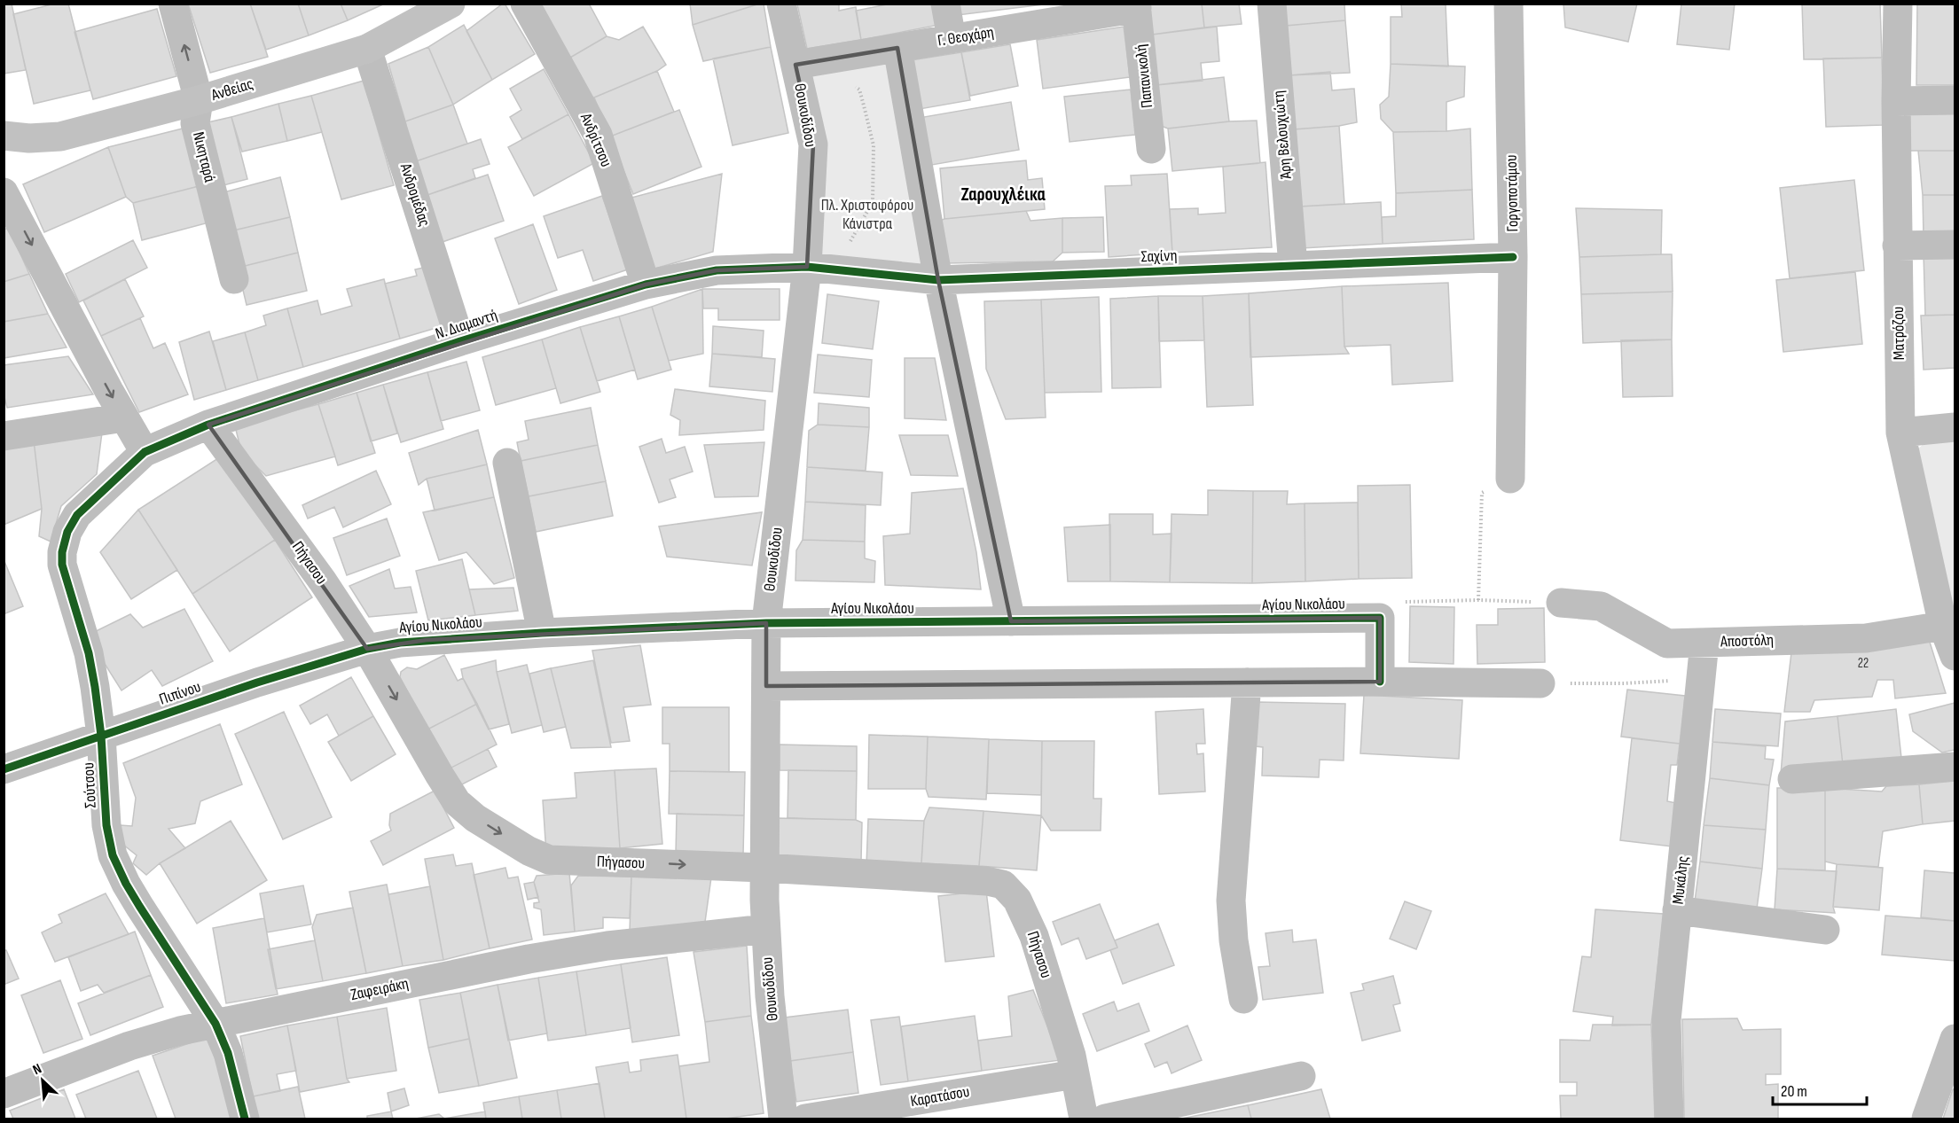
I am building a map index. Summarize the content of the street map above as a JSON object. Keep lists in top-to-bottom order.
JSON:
{
  "streets": {
    "main road": ["Ανθείας"],
    "street": [
      "Γ. Θεοχάρη",
      "Παπανικολή",
      "Θουκυδίδου",
      "Άρη Βελουχιώτη",
      "Ανδρίτσου",
      "Νικηταρά",
      "Γοργοποτάμου",
      "Ανδρομέδας",
      "Σαχίνη",
      "Ν. Διαμαντή",
      "Ματρόζου",
      "Πήγασου",
      "Αγίου Νικολάου",
      "Αποστόλη",
      "Πιπίνου",
      "Σούτσου",
      "Μυκάλης",
      "Ζαφειράκη",
      "Καρατάσου"
    ]
  },
  "crossings": [
    ["Γ. Θεοχάρη", "Παπανικολή"],
    ["Γ. Θεοχάρη", "Θουκυδίδου"],
    ["Ανθείας", "Νικηταρά"],
    ["Ανθείας", "Ανδρομέδας"],
    ["Θουκυδίδου", "Σαχίνη"],
    ["Θουκυδίδου", "Ν. Διαμαντή"],
    ["Θουκυδίδου", "Πήγασου"],
    ["Θουκυδίδου", "Αγίου Νικολάου"],
    ["Θουκυδίδου", "Ζαφειράκη"],
    ["Άρη Βελουχιώτη", "Σαχίνη"],
    ["Ανδρίτσου", "Ν. Διαμαντή"],
    ["Γοργοποτάμου", "Σαχίνη"],
    ["Ανδρομέδας", "Ν. Διαμαντή"],
    ["Σαχίνη", "Ν. Διαμαντή"],
    ["Ν. Διαμαντή", "Πήγασου"],
    ["Ν. Διαμαντή", "Σούτσου"],
    ["Ματρόζου", "Αποστόλη"],
    ["Πήγασου", "Αγίου Νικολάου"],
    ["Πήγασου", "Πιπίνου"],
    ["Πήγασου", "Καρατάσου"],
    ["Αγίου Νικολάου", "Πιπίνου"],
    ["Αποστόλη", "Μυκάλης"],
    ["Πιπίνου", "Σούτσου"],
    ["Σούτσου", "Ζαφειράκη"]
  ],
  "one_way": ["Νικηταρά", "Πήγασου"],
  "districts": ["Ζαρουχλέικα"],
  "parks": ["Πλ. Χριστοφόρου Κάνιστρα"],
  "house_numbers": ["22"],
  "scale_bar": "20 m",
  "north": "top left"
}
